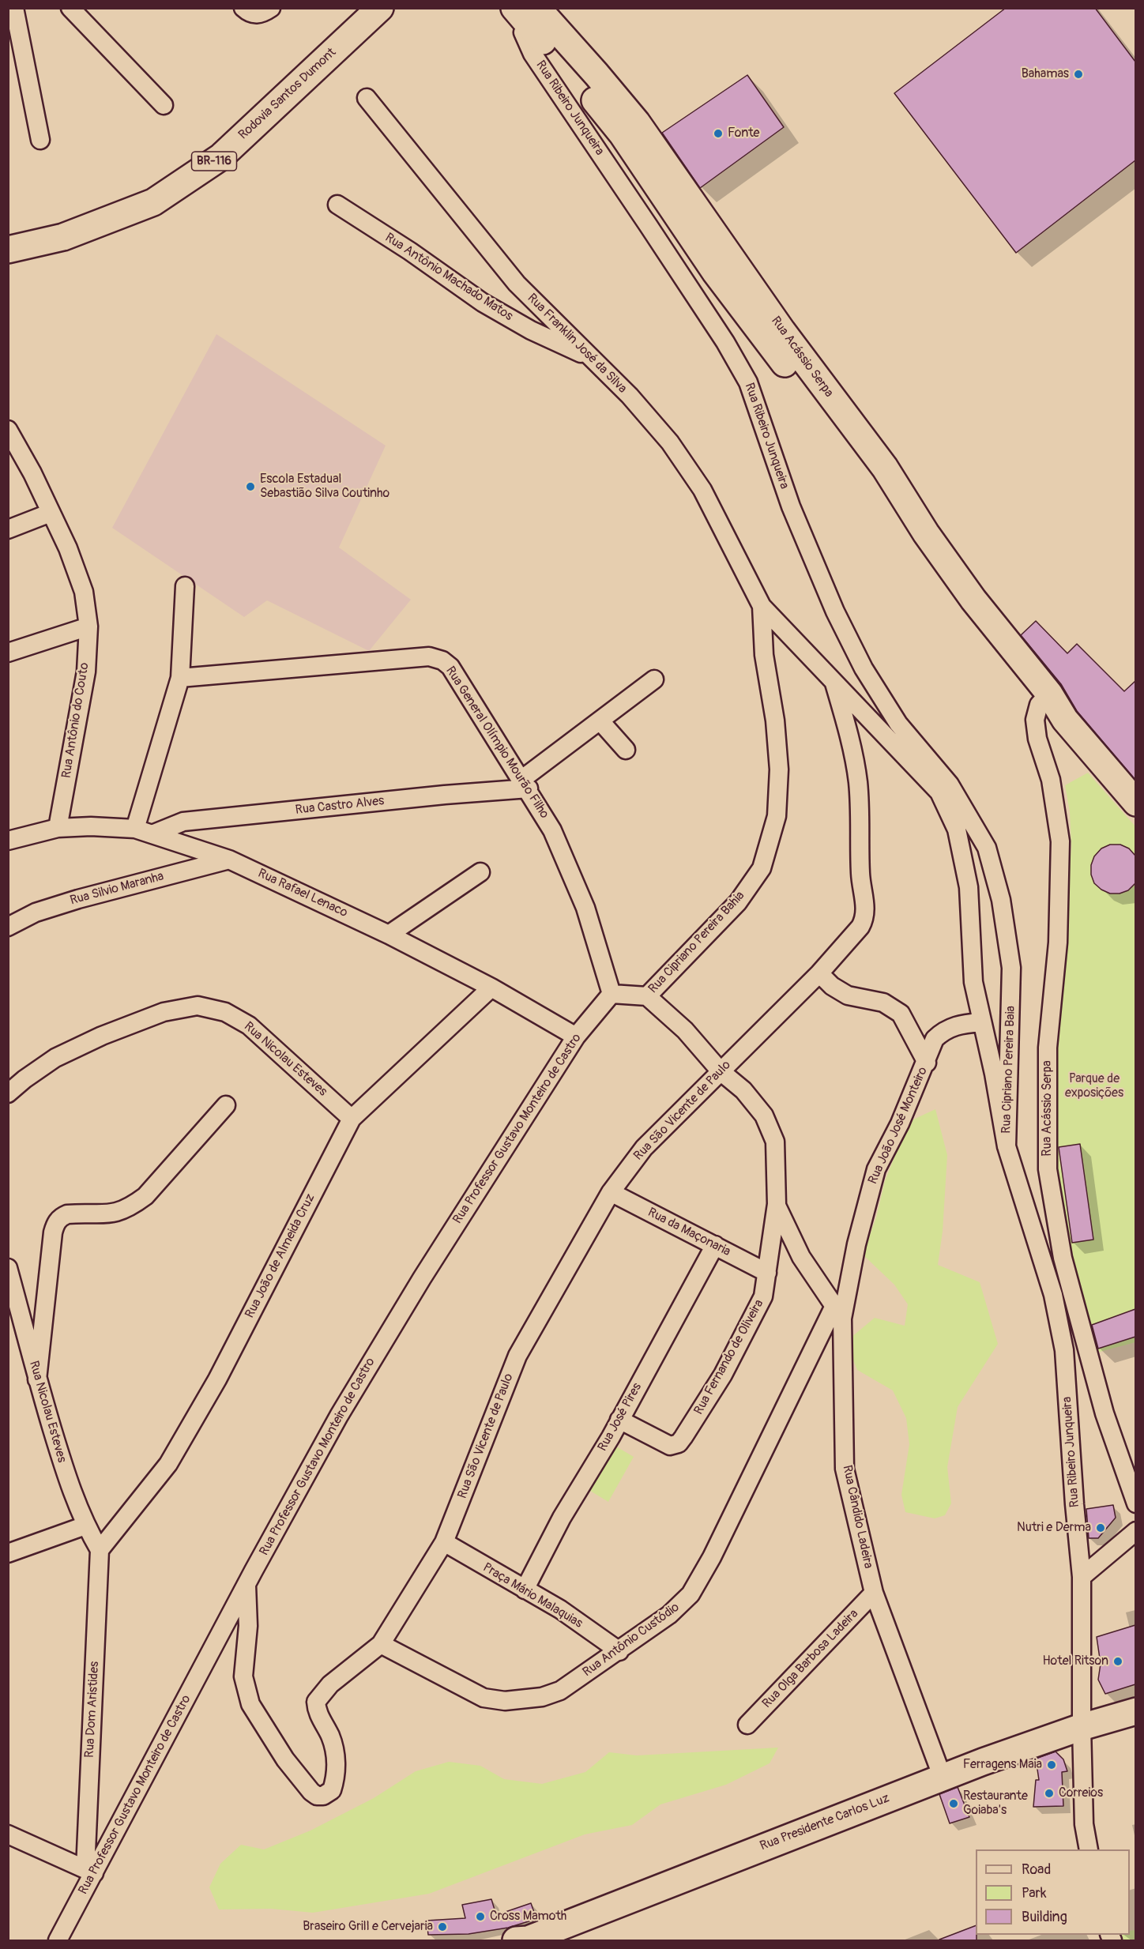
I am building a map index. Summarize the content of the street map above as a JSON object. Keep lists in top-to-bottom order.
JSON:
{
  "streets": {
    "main road": [
      "Rodovia Santos Dumont",
      "BR-116",
      "Rua Acássio Serpa",
      "Rua Presidente Carlos Luz"
    ],
    "street": [
      "Rua Ribeiro Junqueira",
      "Rua Antônio Machado Matos",
      "Rua Franklin José da Silva",
      "Rua Antônio do Couto",
      "Rua General Olímpio Mourão Filho",
      "Rua Castro Alves",
      "Rua Silvio Maranha",
      "Rua Rafael Lenaco",
      "Rua Cipriano Pereira Bahia",
      "Rua Nicolau Esteves",
      "Rua Cipriano Pereira Baia",
      "Rua São Vicente de Paulo",
      "Rua João José Monteiro",
      "Rua Professor Gustavo Monteiro de Castro",
      "Rua da Maçonaria",
      "Rua João de Almeida Cruz",
      "Rua Fernando de Oliveira",
      "Rua José Pires",
      "Rua Cândido Ladeira",
      "Praça Mário Malaquias",
      "Rua Antônio Custódio",
      "Rua Olga Barbosa Ladeira",
      "Rua Dom Aristides"
    ]
  },
  "crossings": [
    ["Rua Ribeiro Junqueira", "Rua Acássio Serpa"],
    ["Rua Ribeiro Junqueira", "Rua Cipriano Pereira Baia"],
    ["Rua Ribeiro Junqueira", "Rua Presidente Carlos Luz"],
    ["Rua Antônio Machado Matos", "Rua Franklin José da Silva"],
    ["Rua Franklin José da Silva", "Rua Cipriano Pereira Bahia"],
    ["Rua Antônio do Couto", "Rua Rafael Lenaco"],
    ["Rua General Olímpio Mourão Filho", "Rua Castro Alves"],
    ["Rua General Olímpio Mourão Filho", "Rua Cipriano Pereira Bahia"],
    ["Rua General Olímpio Mourão Filho", "Rua Professor Gustavo Monteiro de Castro"],
    ["Rua Castro Alves", "Rua Rafael Lenaco"],
    ["Rua Silvio Maranha", "Rua Rafael Lenaco"],
    ["Rua Rafael Lenaco", "Rua Professor Gustavo Monteiro de Castro"],
    ["Rua Rafael Lenaco", "Rua João de Almeida Cruz"],
    ["Rua Cipriano Pereira Bahia", "Rua Professor Gustavo Monteiro de Castro"],
    ["Rua Cipriano Pereira Bahia", "Rua Fernando de Oliveira"],
    ["Rua Nicolau Esteves", "Rua João de Almeida Cruz"],
    ["Rua Nicolau Esteves", "Rua Dom Aristides"],
    ["Rua Cipriano Pereira Baia", "Rua João José Monteiro"],
    ["Rua São Vicente de Paulo", "Rua Professor Gustavo Monteiro de Castro"],
    ["Rua São Vicente de Paulo", "Rua da Maçonaria"],
    ["Rua São Vicente de Paulo", "Rua Fernando de Oliveira"],
    ["Rua São Vicente de Paulo", "Praça Mário Malaquias"],
    ["Rua São Vicente de Paulo", "Rua Antônio Custódio"],
    ["Rua João José Monteiro", "Rua Cândido Ladeira"],
    ["Rua João José Monteiro", "Rua Antônio Custódio"],
    ["Rua Professor Gustavo Monteiro de Castro", "Rua Dom Aristides"],
    ["Rua da Maçonaria", "Rua Fernando de Oliveira"],
    ["Rua da Maçonaria", "Rua José Pires"],
    ["Rua João de Almeida Cruz", "Rua Dom Aristides"],
    ["Rua Fernando de Oliveira", "Rua José Pires"],
    ["Rua José Pires", "Praça Mário Malaquias"],
    ["Rua Cândido Ladeira", "Rua Antônio Custódio"],
    ["Rua Cândido Ladeira", "Rua Olga Barbosa Ladeira"],
    ["Rua Cândido Ladeira", "Rua Presidente Carlos Luz"],
    ["Praça Mário Malaquias", "Rua Antônio Custódio"]
  ],
  "parks": ["Parque de exposições"],
  "places": [
    "Bahamas",
    "Fonte",
    "Escola Estadual Sebastião Silva Coutinho",
    "Nutri e Derma",
    "Hotel Ritson",
    "Ferragens Maia",
    "Correios",
    "Restaurante Goiaba's",
    "Cross Mamoth",
    "Braseiro Grill e Cervejaria"
  ],
  "legend": ["Road", "Park", "Building"]
}
